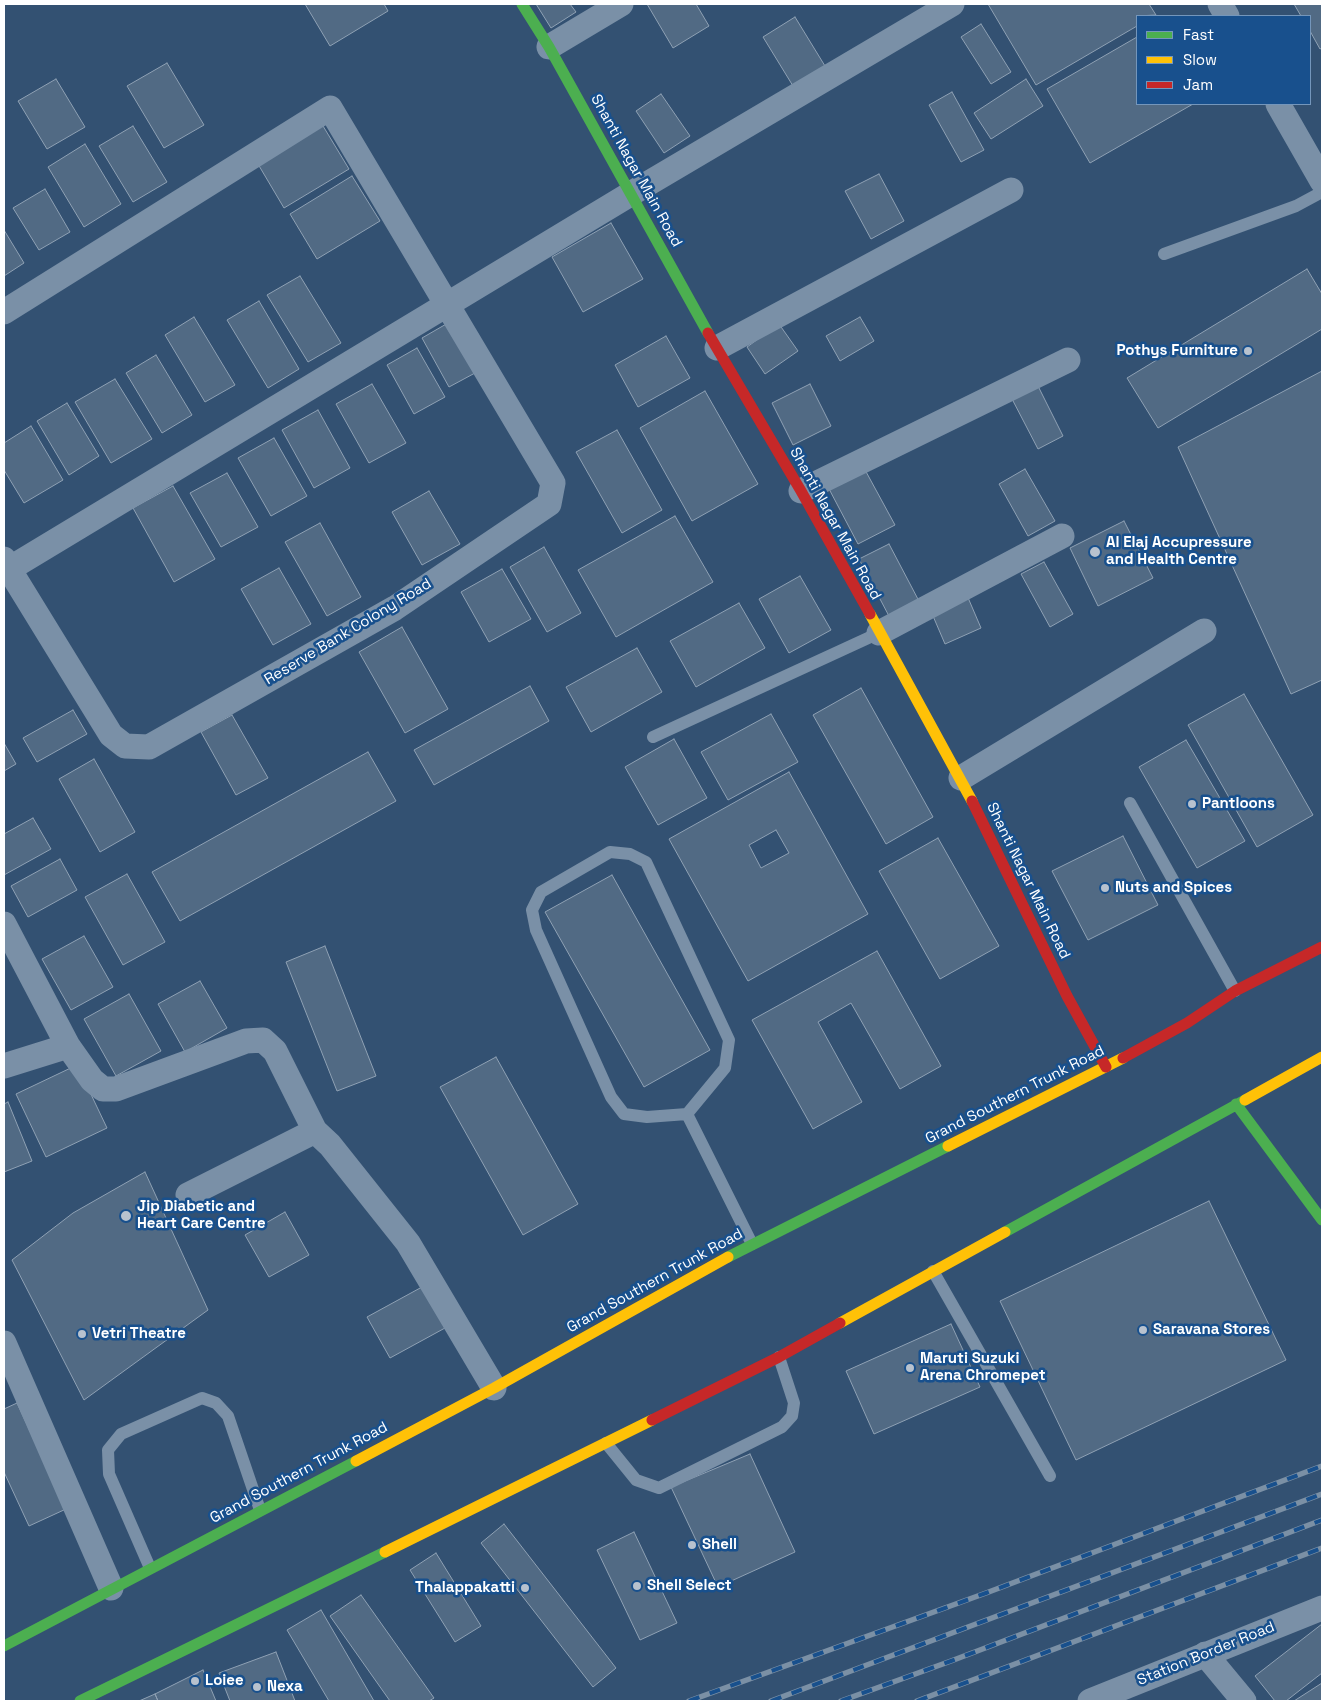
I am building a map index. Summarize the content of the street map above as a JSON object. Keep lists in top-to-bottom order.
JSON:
{
  "streets": {
    "main road": ["Shanti Nagar Main Road", "Grand Southern Trunk Road"],
    "street": ["Reserve Bank Colony Road", "Station Border Road"]
  },
  "crossings": [
    ["Shanti Nagar Main Road", "Grand Southern Trunk Road"]
  ],
  "places": [
    "Pothys Furniture",
    "Al Elaj Accupressure and Health Centre",
    "Pantloons",
    "Nuts and Spices",
    "Jip Diabetic and Heart Care Centre",
    "Saravana Stores",
    "Vetri Theatre",
    "Maruti Suzuki Arena Chromepet",
    "Shell",
    "Shell Select",
    "Thalappakatti",
    "Loiee",
    "Nexa"
  ],
  "legend": ["Fast", "Slow", "Jam"]
}
